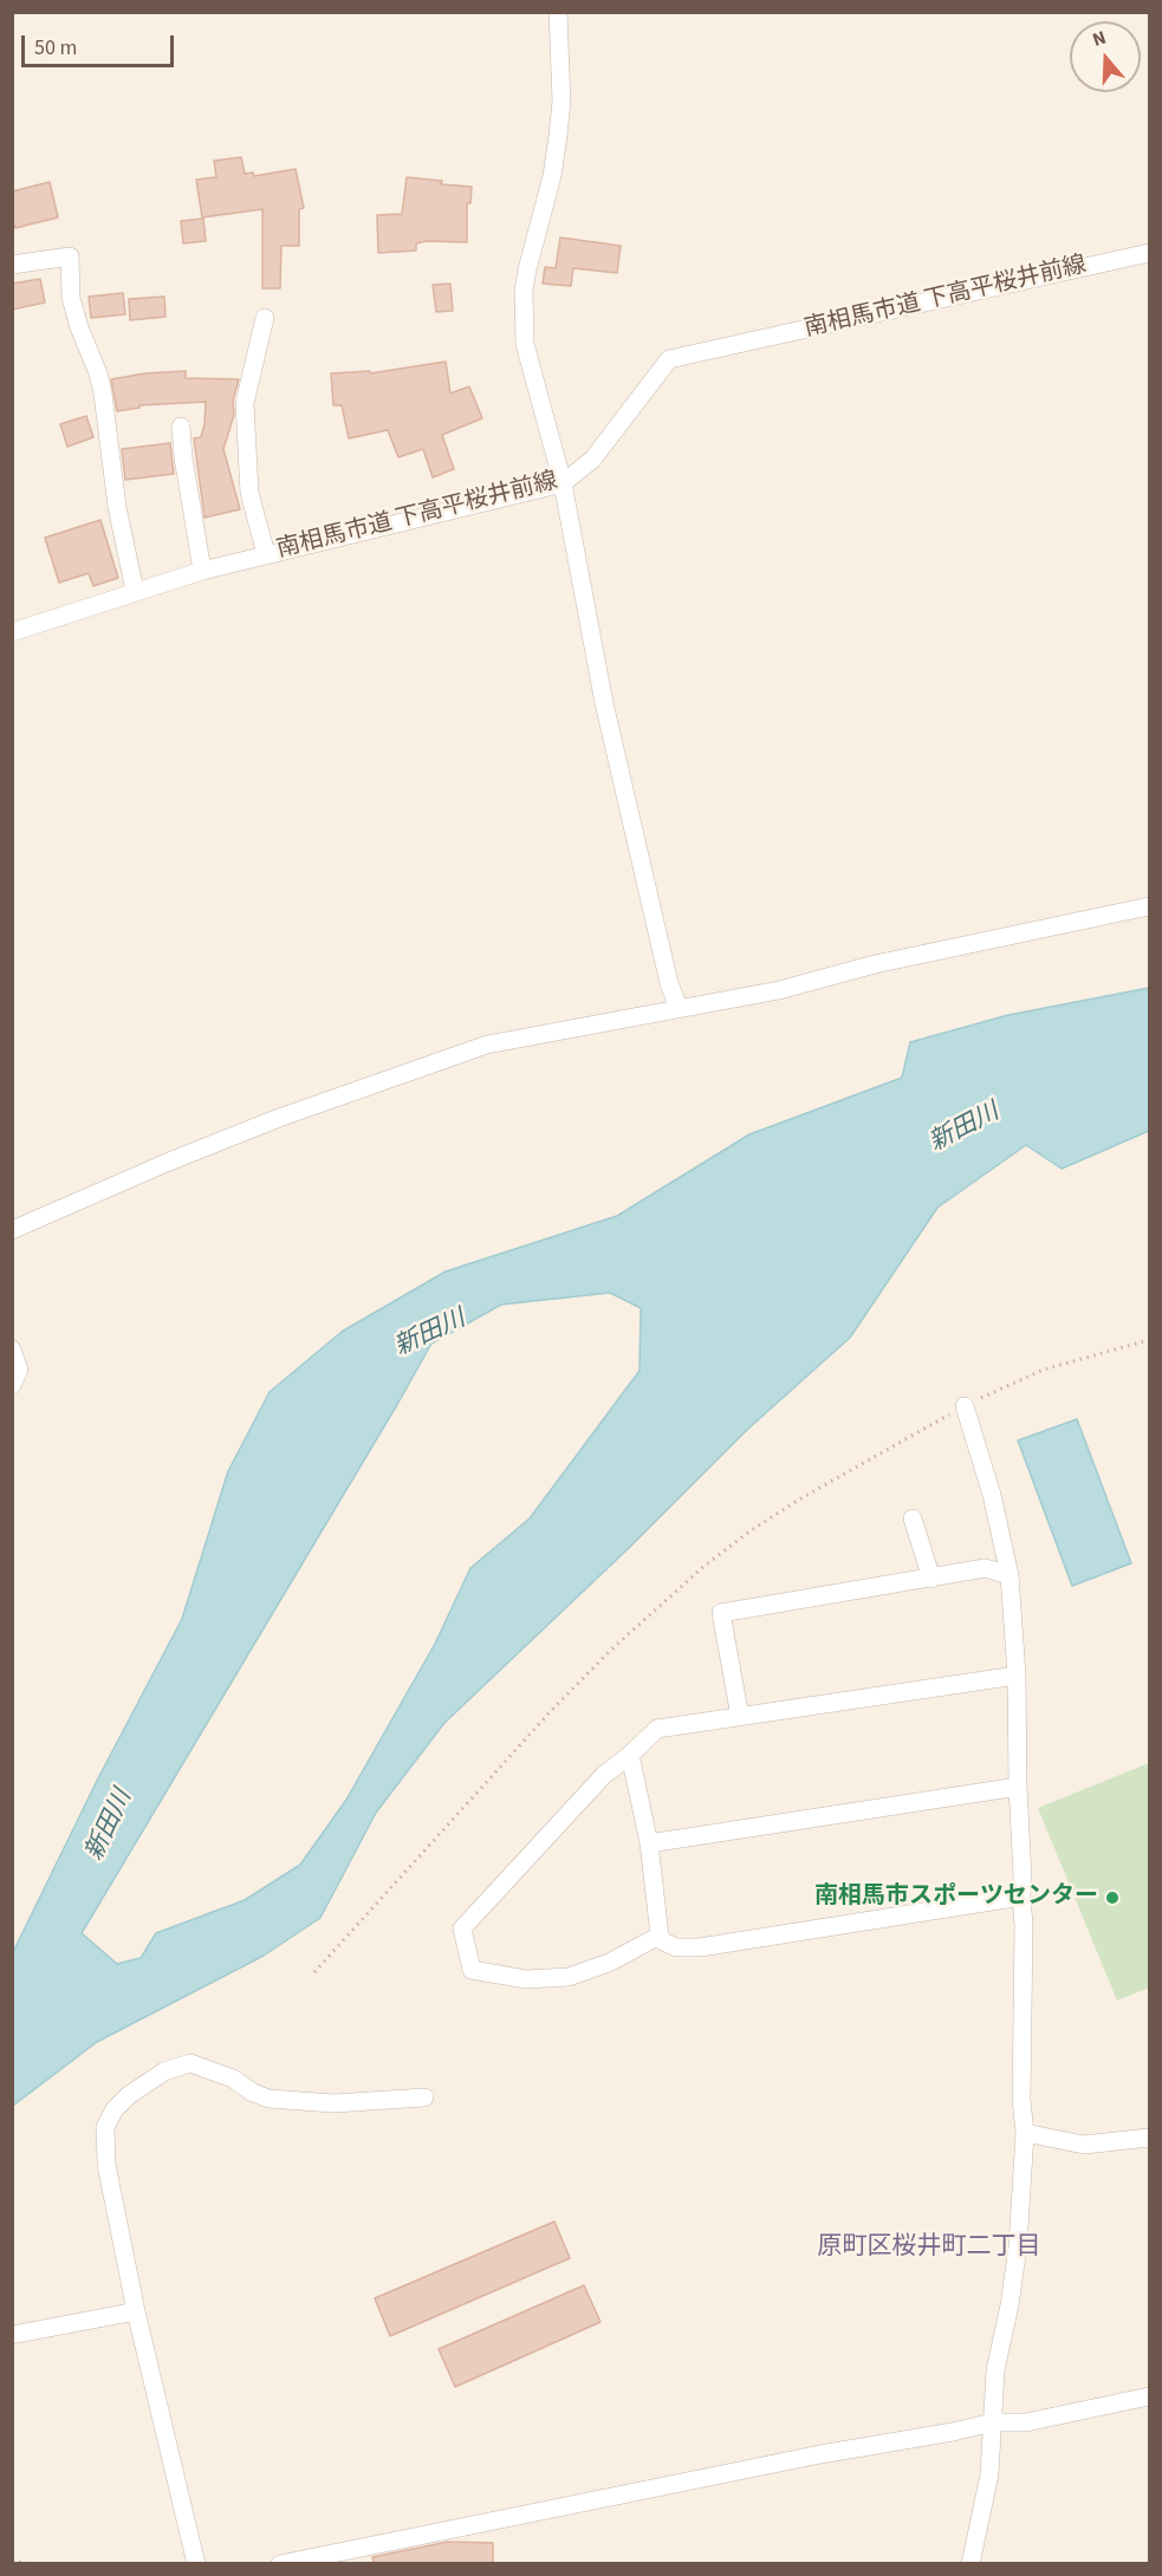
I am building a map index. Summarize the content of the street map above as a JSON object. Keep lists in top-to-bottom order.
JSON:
{
  "streets": {
    "street": ["南相馬市道 下高平桜井前線"]
  },
  "districts": ["原町区桜井町二丁目"],
  "water": ["新田川"],
  "places": ["南相馬市スポーツセンター"],
  "scale_bar": "50 m",
  "north": "top"
}
